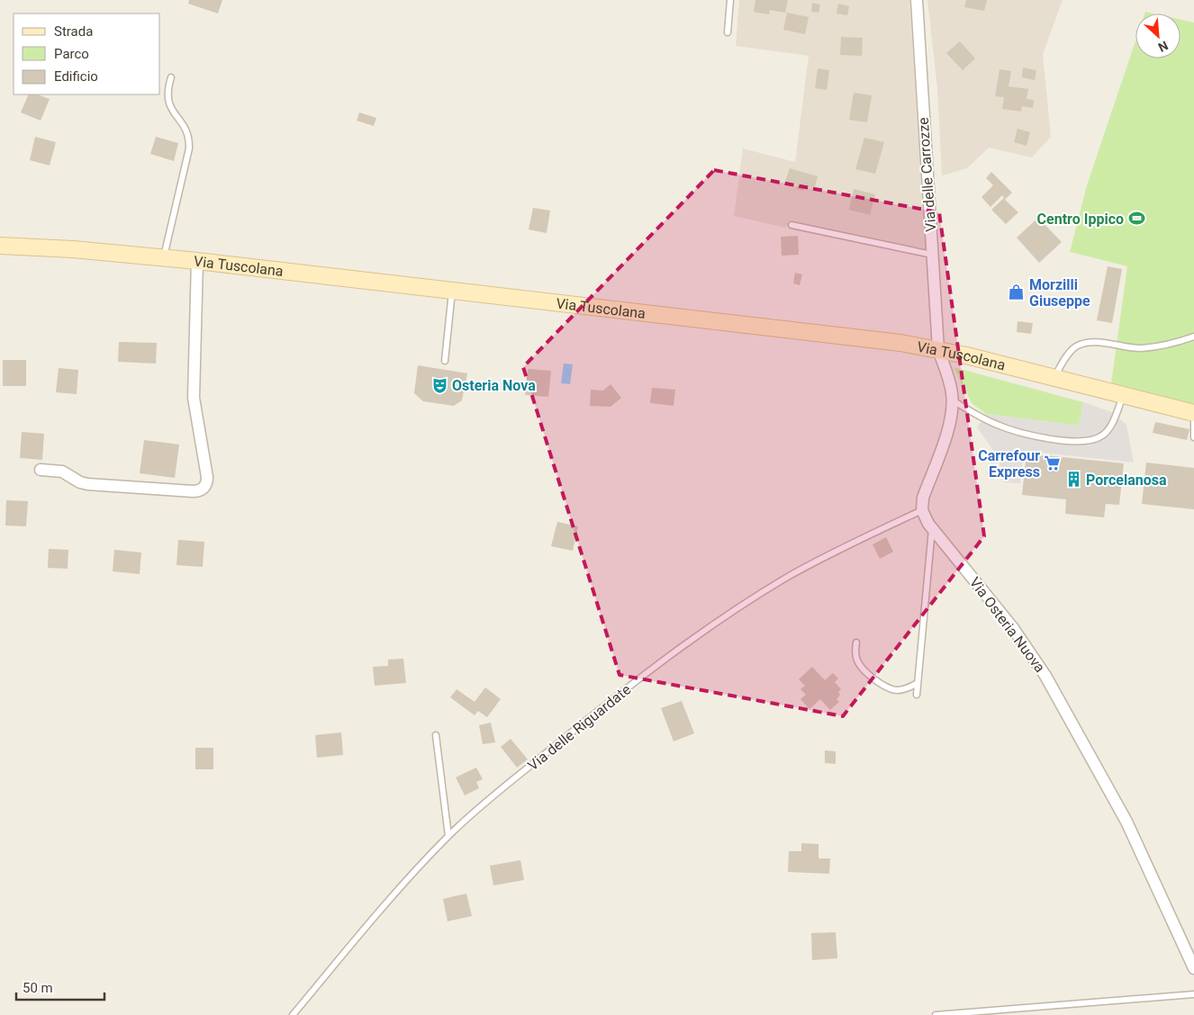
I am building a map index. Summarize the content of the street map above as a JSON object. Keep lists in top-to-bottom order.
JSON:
{
  "streets": {
    "main road": ["Via Tuscolana"],
    "street": ["Via delle Carrozze", "Via Osteria Nuova"],
    "lane": ["Via delle Riguardate"]
  },
  "crossings": [
    ["Via delle Carrozze", "Via Tuscolana"],
    ["Via Osteria Nuova", "Via delle Riguardate"]
  ],
  "places": {
    "sports": ["Centro Ippico"],
    "shop": ["Morzilli Giuseppe"],
    "theatre": ["Osteria Nova"],
    "supermarket": ["Carrefour Express"],
    "building": ["Porcelanosa"]
  },
  "legend": ["Strada", "Parco", "Edificio"],
  "scale_bar": "50 m",
  "north": "bottom right"
}
